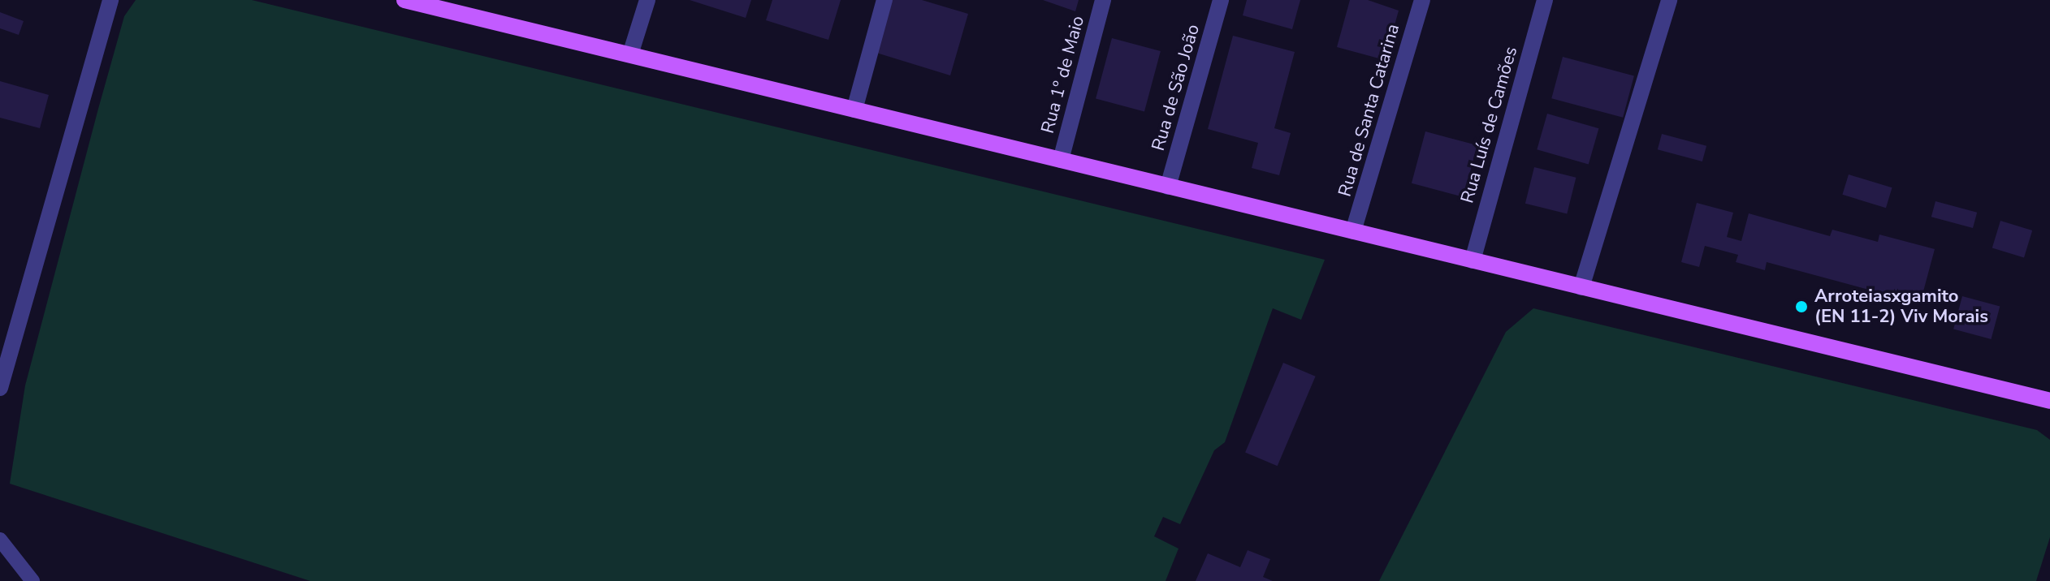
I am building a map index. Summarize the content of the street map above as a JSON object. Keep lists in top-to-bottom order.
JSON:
{
  "streets": {
    "street": [
      "Rua 1º de Maio",
      "Rua de São João",
      "Rua de Santa Catarina",
      "Rua Luís de Camões"
    ]
  },
  "places": ["Arroteiasxgamito (EN 11-2) Viv Morais"]
}
